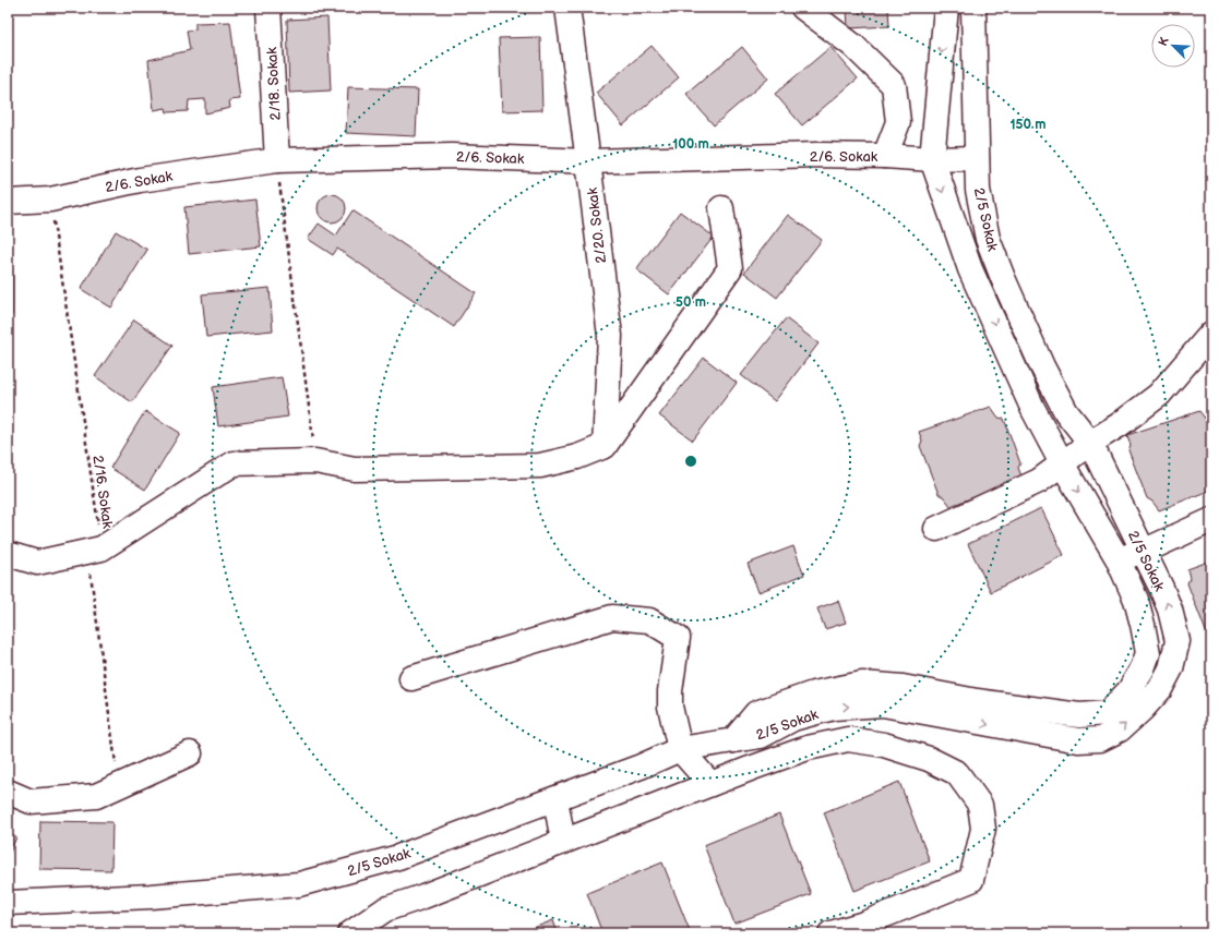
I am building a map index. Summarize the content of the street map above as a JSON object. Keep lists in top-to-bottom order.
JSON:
{
  "streets": {
    "street": [
      "2/18. Sokak",
      "2/6. Sokak",
      "2/5 Sokak",
      "2/20. Sokak"
    ],
    "path": ["2/16. Sokak"]
  },
  "crossings": [
    ["2/18. Sokak", "2/6. Sokak"],
    ["2/6. Sokak", "2/5 Sokak"],
    ["2/6. Sokak", "2/20. Sokak"],
    ["2/6. Sokak", "2/16. Sokak"]
  ],
  "north": "top left",
  "rings": ["150 m", "100 m", "50 m"]
}
